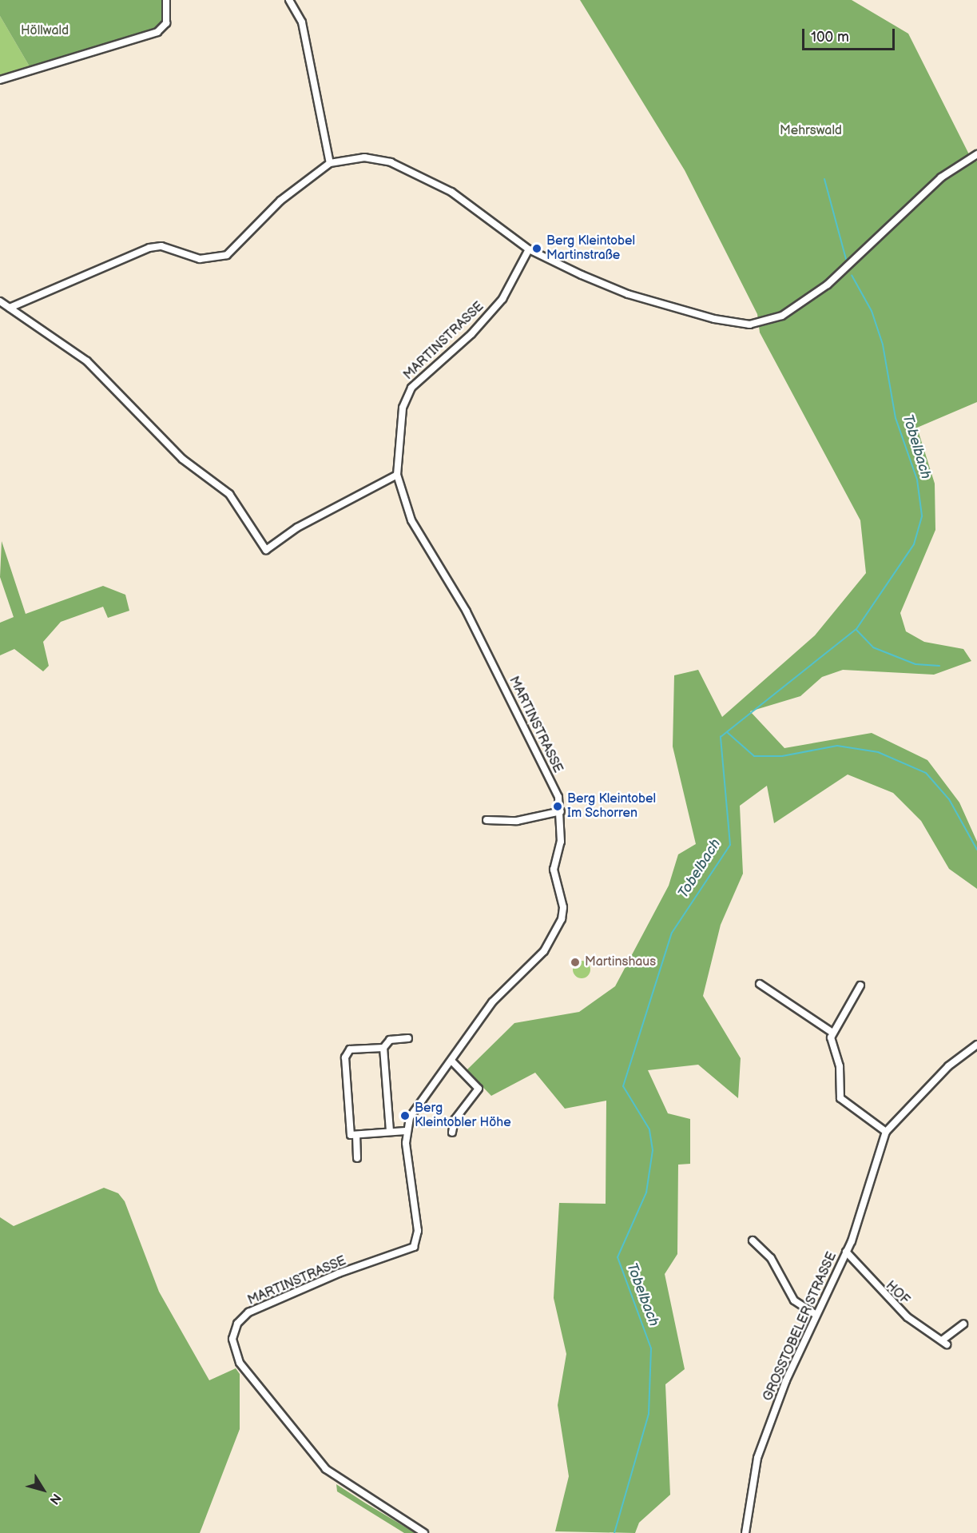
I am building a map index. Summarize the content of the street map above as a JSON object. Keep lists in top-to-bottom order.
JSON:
{
  "streets": {
    "street": ["MARTINSTRASSE", "HOF", "GROSSTOBELER STRASSE"]
  },
  "crossings": [
    ["HOF", "GROSSTOBELER STRASSE"]
  ],
  "water": ["Tobelbach"],
  "parks": ["Höllwald", "Mehrswald"],
  "places": [
    "Berg Kleintobel Martinstraße",
    "Berg Kleintobel Im Schorren",
    "Martinshaus",
    "Berg Kleintobler Höhe"
  ],
  "scale_bar": "100 m",
  "north": "bottom right"
}
